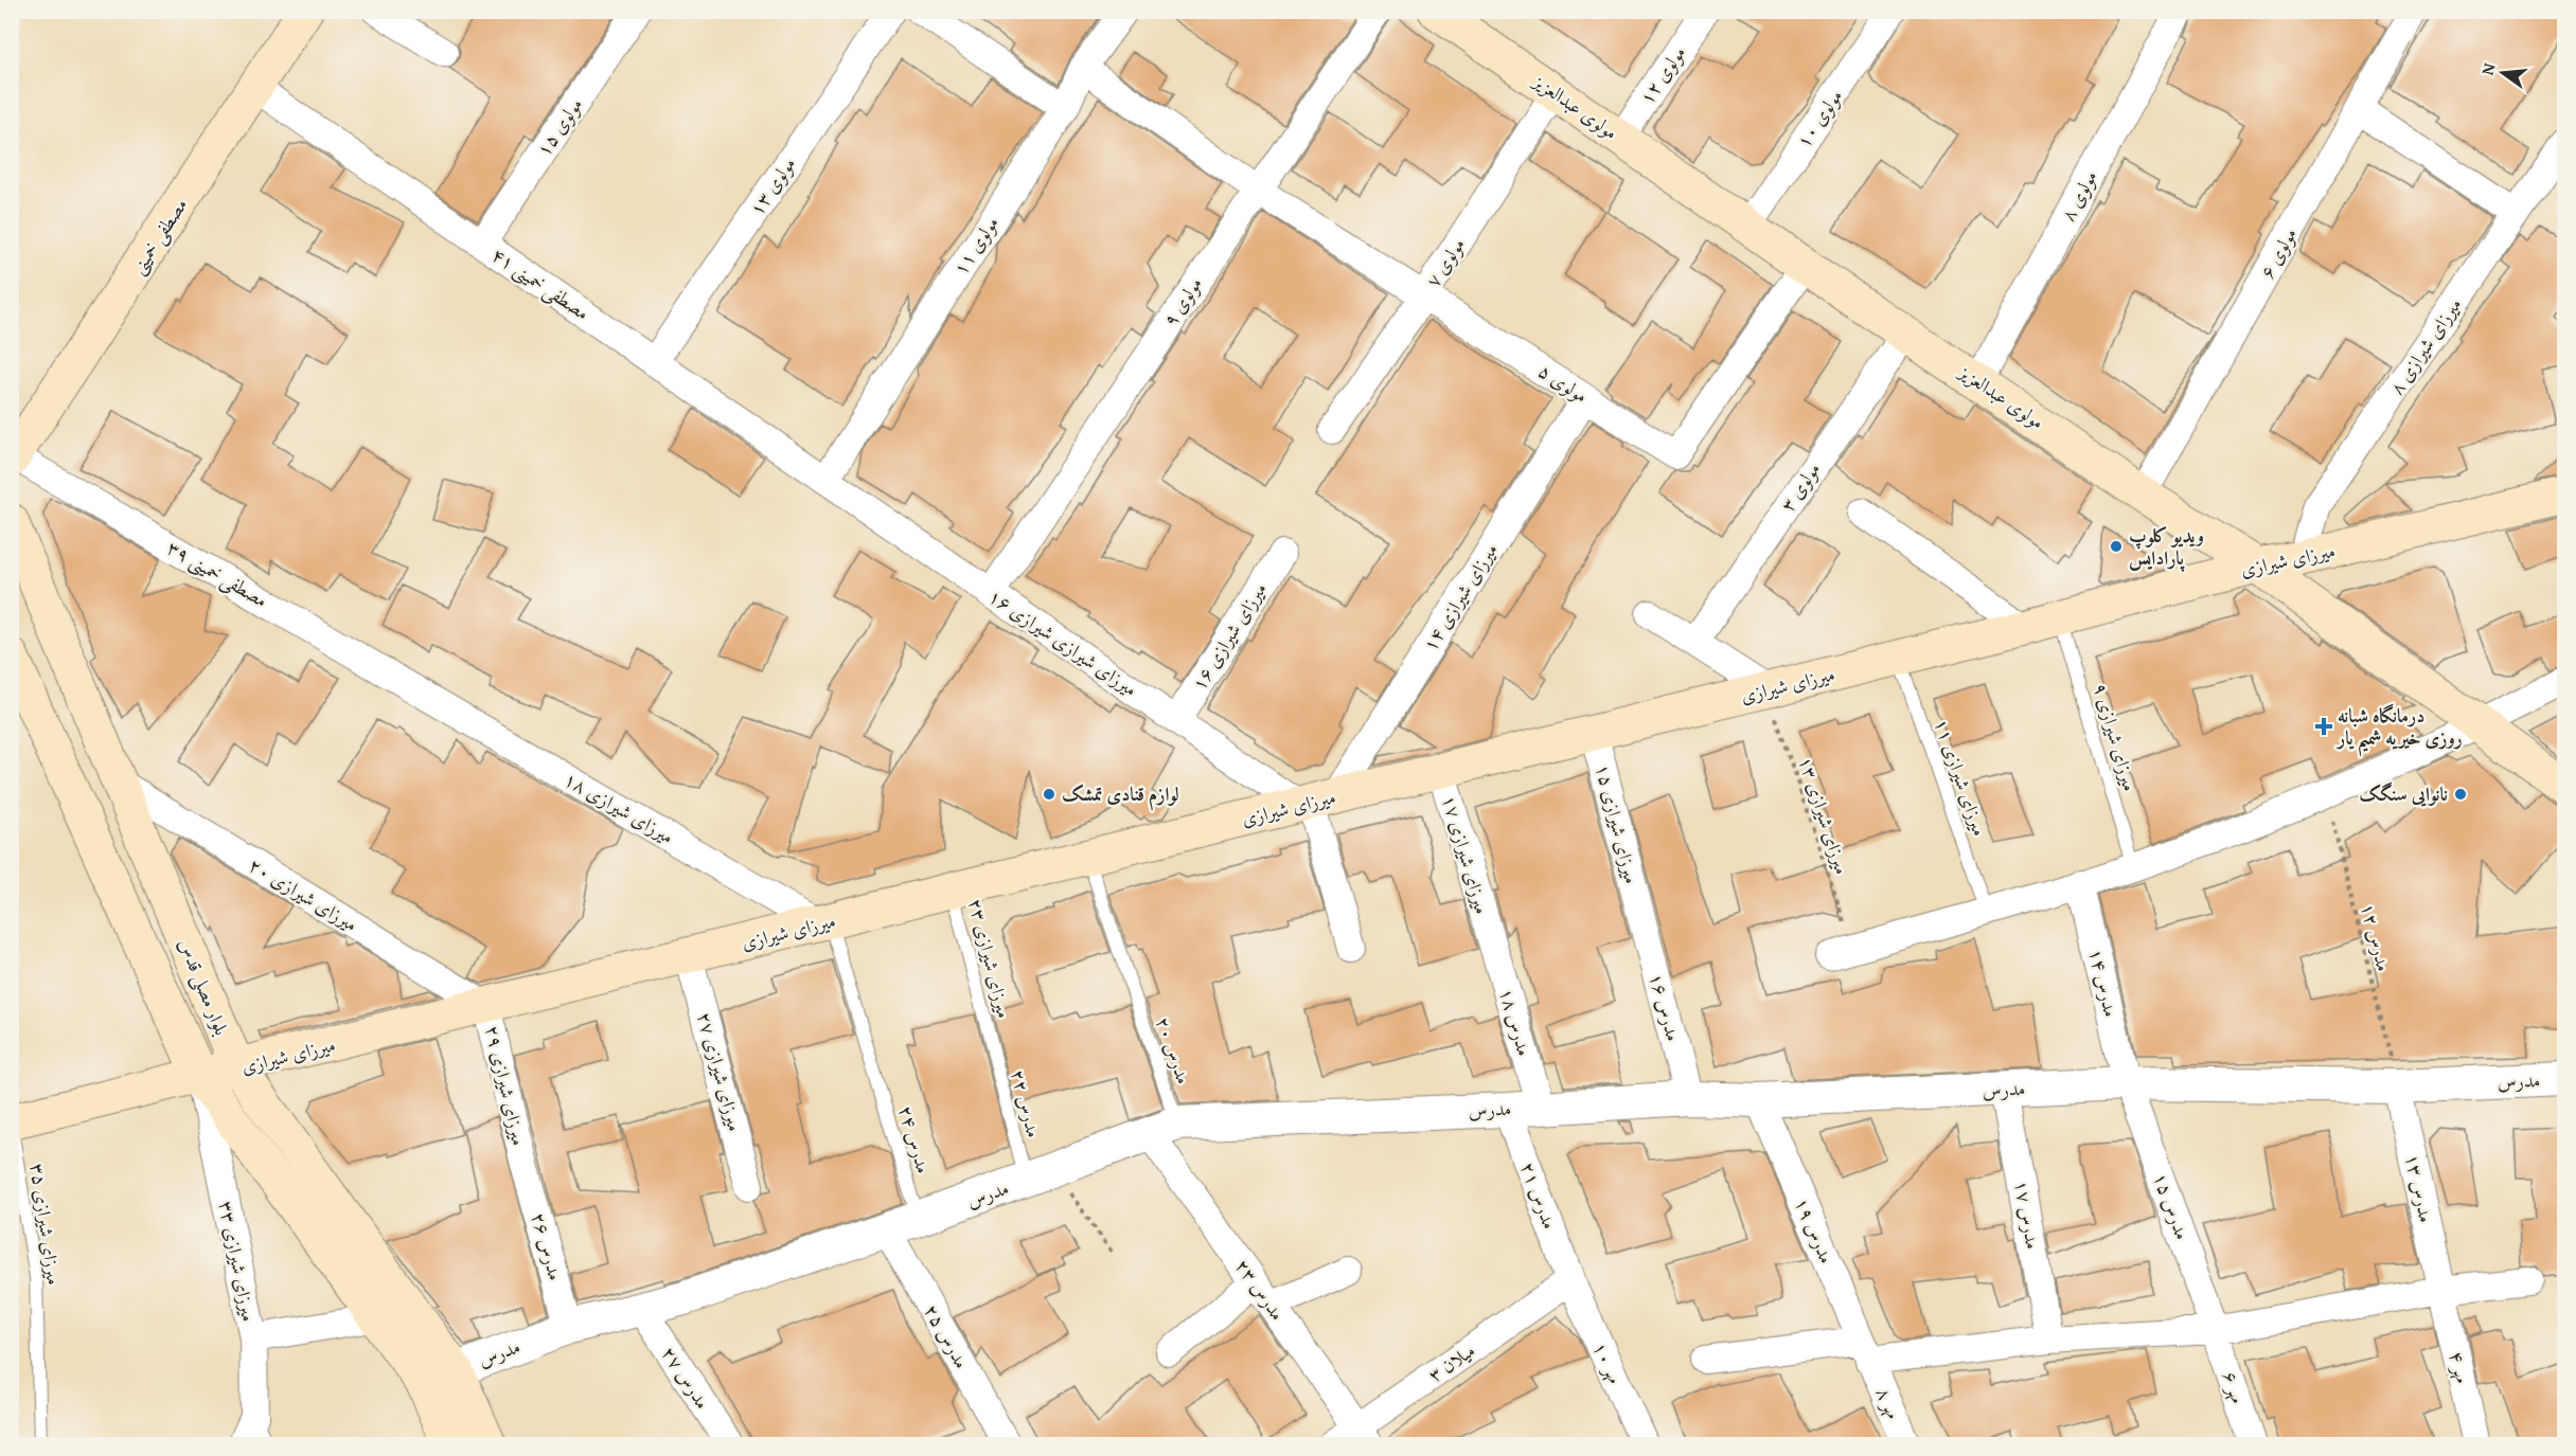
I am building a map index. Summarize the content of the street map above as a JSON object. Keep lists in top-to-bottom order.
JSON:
{
  "streets": {
    "main road": [
      "مولوی عبدالعزیز",
      "مصطفی خمینی",
      "میرزای شیرازی",
      "بلوار مصلی قدس"
    ],
    "street": [
      "مولوی ۱۲",
      "مولوی ۱۰",
      "مولوی ۱۵",
      "مولوی ۱۳",
      "مولوی ۸",
      "مولوی ۱۱",
      "مولوی ۶",
      "مولوی ۷",
      "مصطفی خمینی ۴۱",
      "مولوی ۹",
      "میرزای شیرازی ۸",
      "مولوی ۵",
      "مولوی ۳",
      "مصطفی خمینی ۳۹",
      "میرزای شیرازی ۱۴",
      "میرزای شیرازی ۱۶",
      "میرزای شیرازی شیرازی ۱۶",
      "میرزای شیرازی ۱۸",
      "میرزای شیرازی ۱۵",
      "میرزای شیرازی ۱۷",
      "میرزای شیرازی ۲۰",
      "مدرس ۱۴",
      "مدرس ۱۶",
      "مدرس ۱۸",
      "میرزای شیرازی ۲۷",
      "مدرس",
      "میرزای شیرازی ۲۹",
      "مدرس ۱۳",
      "مدرس ۲۱",
      "مدرس ۱۵",
      "مدرس ۱۷",
      "مدرس ۱۹",
      "مدرس ۲۶",
      "میرزای شیرازی ۳۳",
      "مدرس ۲۳",
      "مدرس ۲۵",
      "میلان ۳",
      "مهر ۱۰",
      "مهر ۴",
      "مدرس ۲۷",
      "مهر ۶",
      "مهر ۸"
    ],
    "lane": [
      "میرزای شیرازی ۹",
      "میرزای شیرازی ۱۱",
      "میرزای شیرازی ۲۳",
      "مدرس ۲۰",
      "مدرس ۲۲",
      "مدرس ۲۴",
      "میرزای شیرازی ۳۵"
    ],
    "path": ["میرزای شیرازی ۱۳", "مدرس ۱۲"]
  },
  "crossings": [
    ["مولوی ۱۲", "مولوی عبدالعزیز"],
    ["مولوی عبدالعزیز", "مولوی ۱۰"],
    ["مولوی عبدالعزیز", "مولوی ۸"],
    ["مولوی عبدالعزیز", "مولوی ۶"],
    ["مولوی عبدالعزیز", "مولوی ۷"],
    ["مولوی عبدالعزیز", "مولوی ۵"],
    ["مولوی عبدالعزیز", "مولوی ۳"],
    ["مولوی عبدالعزیز", "میرزای شیرازی"],
    ["مولوی ۱۵", "مصطفی خمینی ۴۱"],
    ["مولوی ۱۳", "مصطفی خمینی ۴۱"],
    ["مصطفی خمینی", "مصطفی خمینی ۴۱"],
    ["مصطفی خمینی", "مصطفی خمینی ۳۹"],
    ["مولوی ۱۱", "مصطفی خمینی ۴۱"],
    ["مولوی ۱۱", "مولوی ۵"],
    ["مولوی ۱۱", "میرزای شیرازی شیرازی ۱۶"],
    ["مولوی ۷", "مولوی ۵"],
    ["مصطفی خمینی ۴۱", "میرزای شیرازی شیرازی ۱۶"],
    ["مولوی ۹", "مولوی ۵"],
    ["مولوی ۹", "میرزای شیرازی شیرازی ۱۶"],
    ["میرزای شیرازی ۸", "میرزای شیرازی"],
    ["مولوی ۵", "میرزای شیرازی ۱۴"],
    ["میرزای شیرازی", "میرزای شیرازی ۱۴"],
    ["میرزای شیرازی", "میرزای شیرازی شیرازی ۱۶"],
    ["میرزای شیرازی", "میرزای شیرازی ۹"],
    ["میرزای شیرازی", "میرزای شیرازی ۱۱"],
    ["میرزای شیرازی", "میرزای شیرازی ۱۸"],
    ["میرزای شیرازی", "میرزای شیرازی ۱۳"],
    ["میرزای شیرازی", "میرزای شیرازی ۱۵"],
    ["میرزای شیرازی", "میرزای شیرازی ۱۷"],
    ["میرزای شیرازی", "میرزای شیرازی ۲۰"],
    ["میرزای شیرازی", "میرزای شیرازی ۲۳"],
    ["میرزای شیرازی", "بلوار مصلی قدس"],
    ["میرزای شیرازی", "مدرس ۲۰"],
    ["میرزای شیرازی", "میرزای شیرازی ۲۷"],
    ["میرزای شیرازی", "میرزای شیرازی ۲۹"],
    ["میرزای شیرازی", "مدرس ۲۴"],
    ["میرزای شیرازی", "میرزای شیرازی ۳۵"],
    ["میرزای شیرازی", "میرزای شیرازی ۳۳"],
    ["مصطفی خمینی ۳۹", "میرزای شیرازی ۱۸"],
    ["میرزای شیرازی ۱۴", "میرزای شیرازی شیرازی ۱۶"],
    ["میرزای شیرازی ۱۶", "میرزای شیرازی شیرازی ۱۶"],
    ["میرزای شیرازی ۱۸", "مدرس ۲۴"],
    ["میرزای شیرازی ۱۵", "مدرس ۱۶"],
    ["میرزای شیرازی ۱۷", "مدرس ۱۸"],
    ["میرزای شیرازی ۲۰", "بلوار مصلی قدس"],
    ["میرزای شیرازی ۲۰", "میرزای شیرازی ۲۹"],
    ["مدرس ۱۲", "مدرس"],
    ["مدرس ۱۲", "مدرس ۱۳"],
    ["میرزای شیرازی ۲۳", "مدرس ۲۲"],
    ["مدرس ۱۴", "مدرس"],
    ["مدرس ۱۴", "مدرس ۱۵"],
    ["بلوار مصلی قدس", "مدرس"],
    ["بلوار مصلی قدس", "میرزای شیرازی ۳۳"],
    ["مدرس ۱۶", "مدرس"],
    ["مدرس ۱۸", "مدرس"],
    ["مدرس ۲۰", "مدرس"],
    ["مدرس ۲۰", "مدرس ۲۳"],
    ["مدرس", "مدرس ۲۲"],
    ["مدرس", "مدرس ۲۴"],
    ["مدرس", "مدرس ۱۳"],
    ["مدرس", "مدرس ۲۱"],
    ["مدرس", "مدرس ۱۵"],
    ["مدرس", "مدرس ۱۷"],
    ["مدرس", "مدرس ۱۹"],
    ["مدرس", "مدرس ۲۶"],
    ["مدرس", "مدرس ۲۳"],
    ["مدرس", "مدرس ۲۵"],
    ["مدرس", "مدرس ۲۷"],
    ["میرزای شیرازی ۲۹", "مدرس ۲۶"],
    ["مدرس ۱۳", "مهر ۴"],
    ["مدرس ۲۱", "میلان ۳"],
    ["مدرس ۲۱", "مهر ۱۰"],
    ["مدرس ۱۵", "مهر ۶"],
    ["مدرس ۱۹", "مهر ۸"],
    ["مدرس ۲۳", "میلان ۳"],
    ["میلان ۳", "مهر ۱۰"]
  ],
  "places": {
    "other": ["ویدیو کلوپ پارادایس", "لوازم قنادی تمشک", "نانوایی سنگک"],
    "health": ["درمانگاه شبانه روزی خیریه شمیم یار"]
  },
  "north": "left"
}
